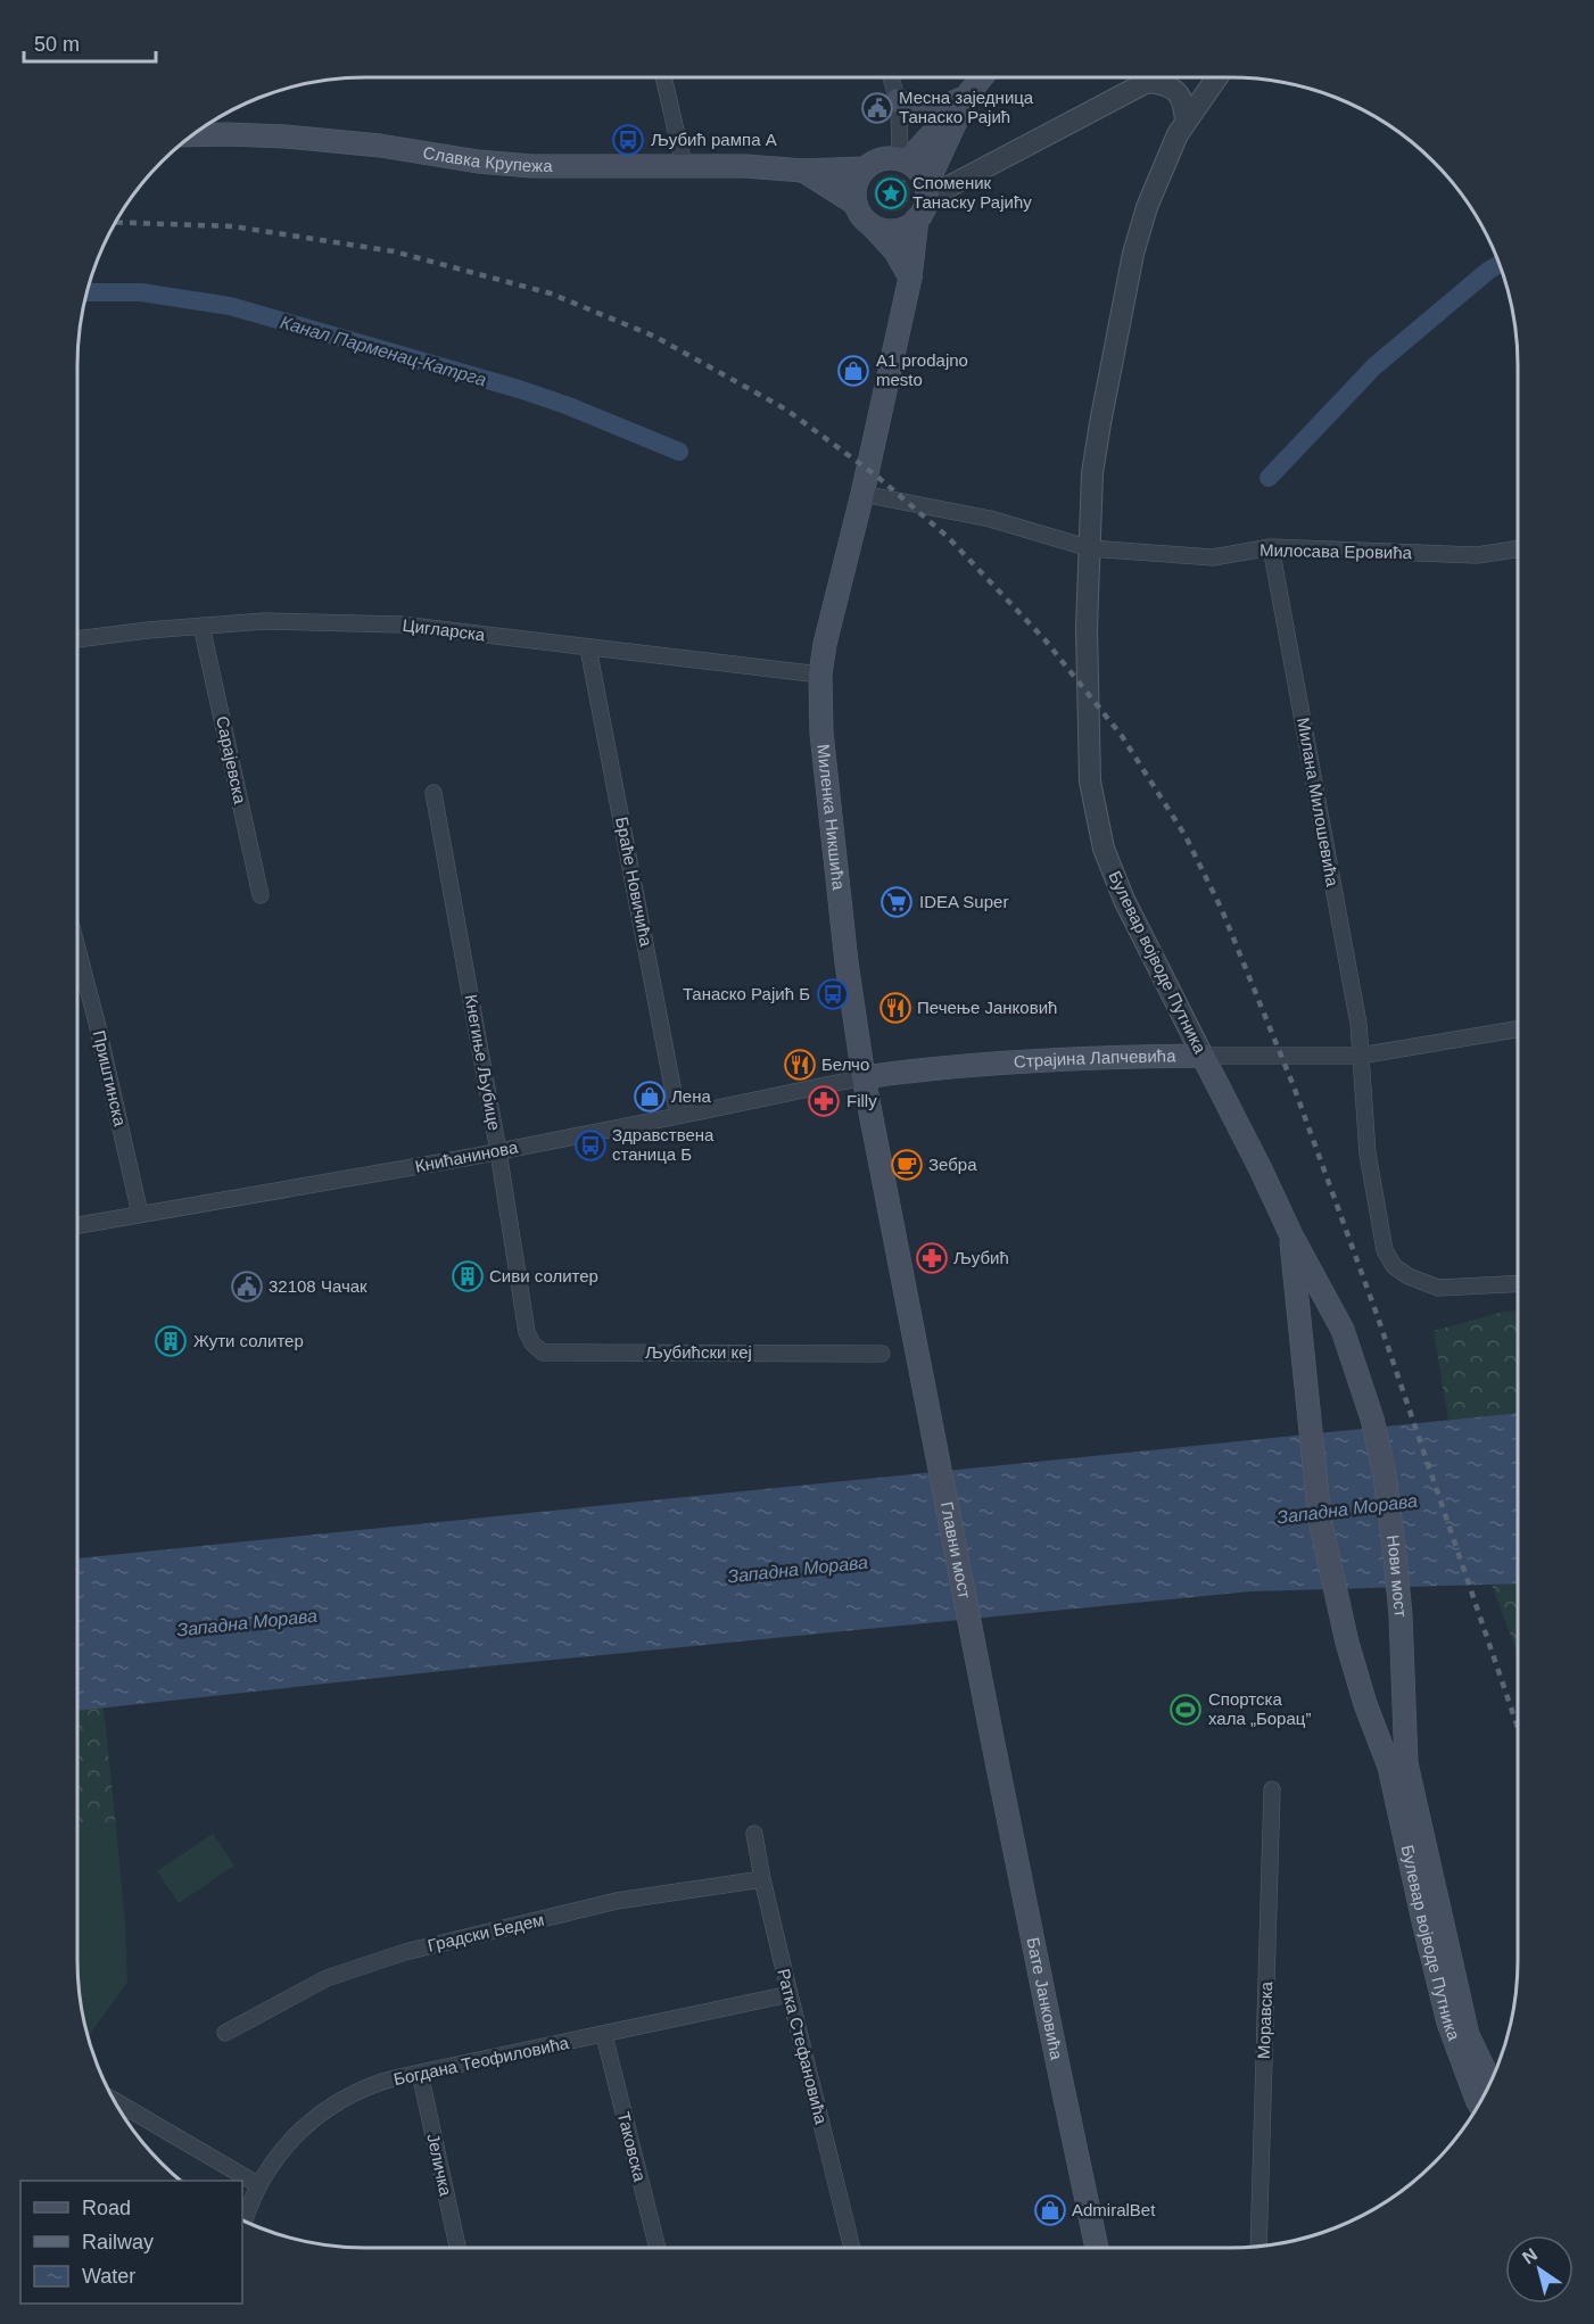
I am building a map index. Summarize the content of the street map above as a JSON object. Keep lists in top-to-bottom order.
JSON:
{
  "streets": {
    "main road": [
      "Славка Крупежа",
      "Миленка Никшића",
      "Булевар војводе Путника",
      "Страјина Лапчевића",
      "Главни мост",
      "Нови мост",
      "Бате Јанковића"
    ],
    "street": [
      "Милосава Еровића",
      "Цигларска",
      "Сарајевска",
      "Милана Милошевића",
      "Браће Новичића",
      "Кнегиње Љубице",
      "Приштинска",
      "Книћанинова",
      "Љубићски кеј",
      "Градски Бедем",
      "Моравска",
      "Ратка Стефановића",
      "Богдана Теофиловића",
      "Таковска",
      "Јеличка"
    ]
  },
  "crossings": [
    ["Славка Крупежа", "Миленка Никшића"],
    ["Милосава Еровића", "Милана Милошевића"],
    ["Милосава Еровића", "Миленка Никшића"],
    ["Милосава Еровића", "Булевар војводе Путника"],
    ["Цигларска", "Сарајевска"],
    ["Цигларска", "Миленка Никшића"],
    ["Цигларска", "Браће Новичића"],
    ["Милана Милошевића", "Страјина Лапчевића"],
    ["Миленка Никшића", "Страјина Лапчевића"],
    ["Миленка Никшића", "Книћанинова"],
    ["Миленка Никшића", "Главни мост"],
    ["Браће Новичића", "Книћанинова"],
    ["Булевар војводе Путника", "Страјина Лапчевића"],
    ["Булевар војводе Путника", "Нови мост"],
    ["Страјина Лапчевића", "Книћанинова"],
    ["Кнегиње Љубице", "Книћанинова"],
    ["Кнегиње Љубице", "Љубићски кеј"],
    ["Приштинска", "Книћанинова"],
    ["Главни мост", "Бате Јанковића"],
    ["Градски Бедем", "Ратка Стефановића"],
    ["Ратка Стефановића", "Богдана Теофиловића"],
    ["Богдана Теофиловића", "Таковска"],
    ["Богдана Теофиловића", "Јеличка"]
  ],
  "water": ["Канал Парменац-Катрга", "Западна Морава"],
  "places": {
    "public building": ["Месна заједница Танаско Рајић", "32108 Чачак"],
    "bus stop": ["Љубић рампа А", "Танаско Рајић Б", "Здравствена станица Б"],
    "place": ["Споменик Танаску Рајићу"],
    "shop": ["A1 prodajno mesto", "Лена", "AdmiralBet"],
    "supermarket": ["IDEA Super"],
    "restaurant": ["Печење Јанковић", "Белчо"],
    "pharmacy": ["Filly", "Љубић"],
    "cafe": ["Зебра"],
    "building": ["Сиви солитер", "Жути солитер"],
    "sports": ["Спортска хала „Борац”"]
  },
  "legend": ["Road", "Railway", "Water"],
  "scale_bar": "50 m",
  "north": "top left"
}
